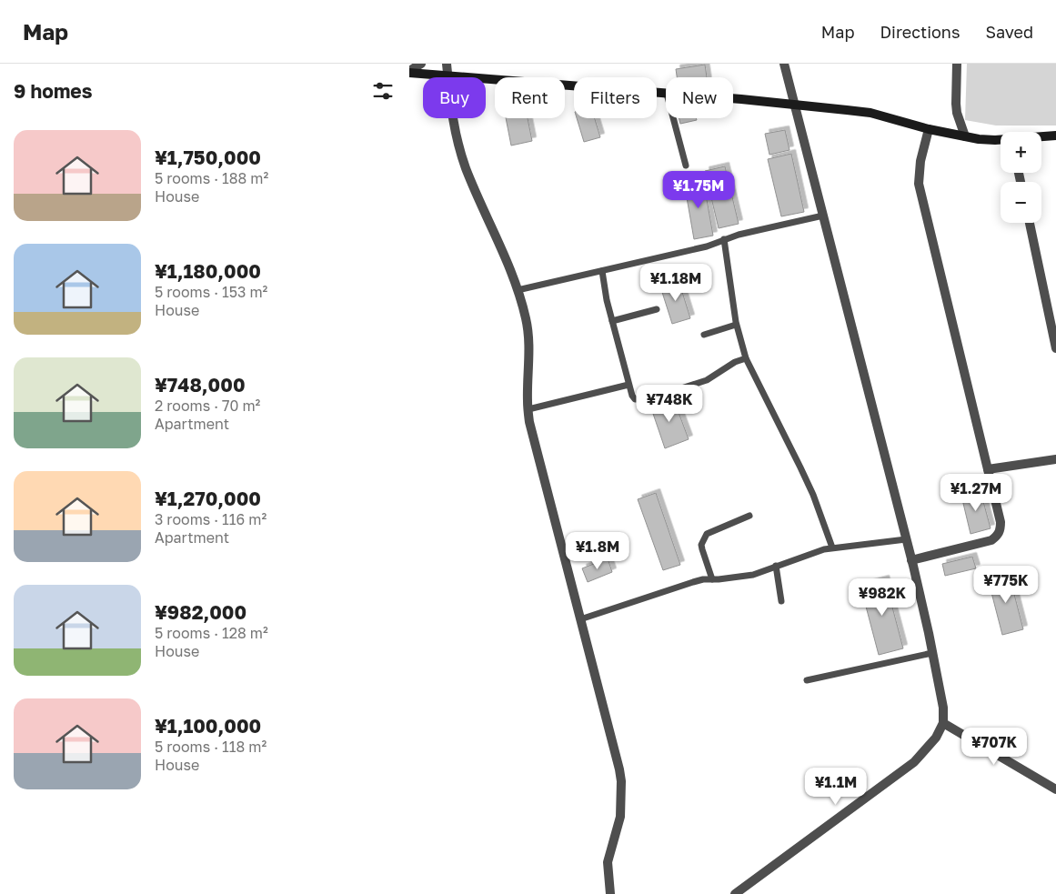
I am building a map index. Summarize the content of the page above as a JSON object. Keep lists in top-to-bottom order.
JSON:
{
  "page": {
    "header": "Map",
    "nav": ["Map", "Directions", "Saved"],
    "heading": "9 homes",
    "chip": [
      "Buy",
      "Rent",
      "Filters",
      "New"
    ],
    "list": [
      {
        "name": "¥1,750,000",
        "note": "5 rooms · 188 m² · House"
      },
      {
        "name": "¥1,180,000",
        "note": "5 rooms · 153 m² · House"
      },
      {
        "name": "¥748,000",
        "note": "2 rooms · 70 m² · Apartment"
      },
      {
        "name": "¥1,270,000",
        "note": "3 rooms · 116 m² · Apartment"
      },
      {
        "name": "¥982,000",
        "note": "5 rooms · 128 m² · House"
      },
      {
        "name": "¥1,100,000",
        "note": "5 rooms · 118 m² · House"
      }
    ],
    "map_buttons": ["+", "−"],
    "price": [
      "¥1.75M",
      "¥1.18M",
      "¥748K",
      "¥1.27M",
      "¥1.8M",
      "¥775K",
      "¥982K",
      "¥707K",
      "¥1.1M"
    ]
  }
}
